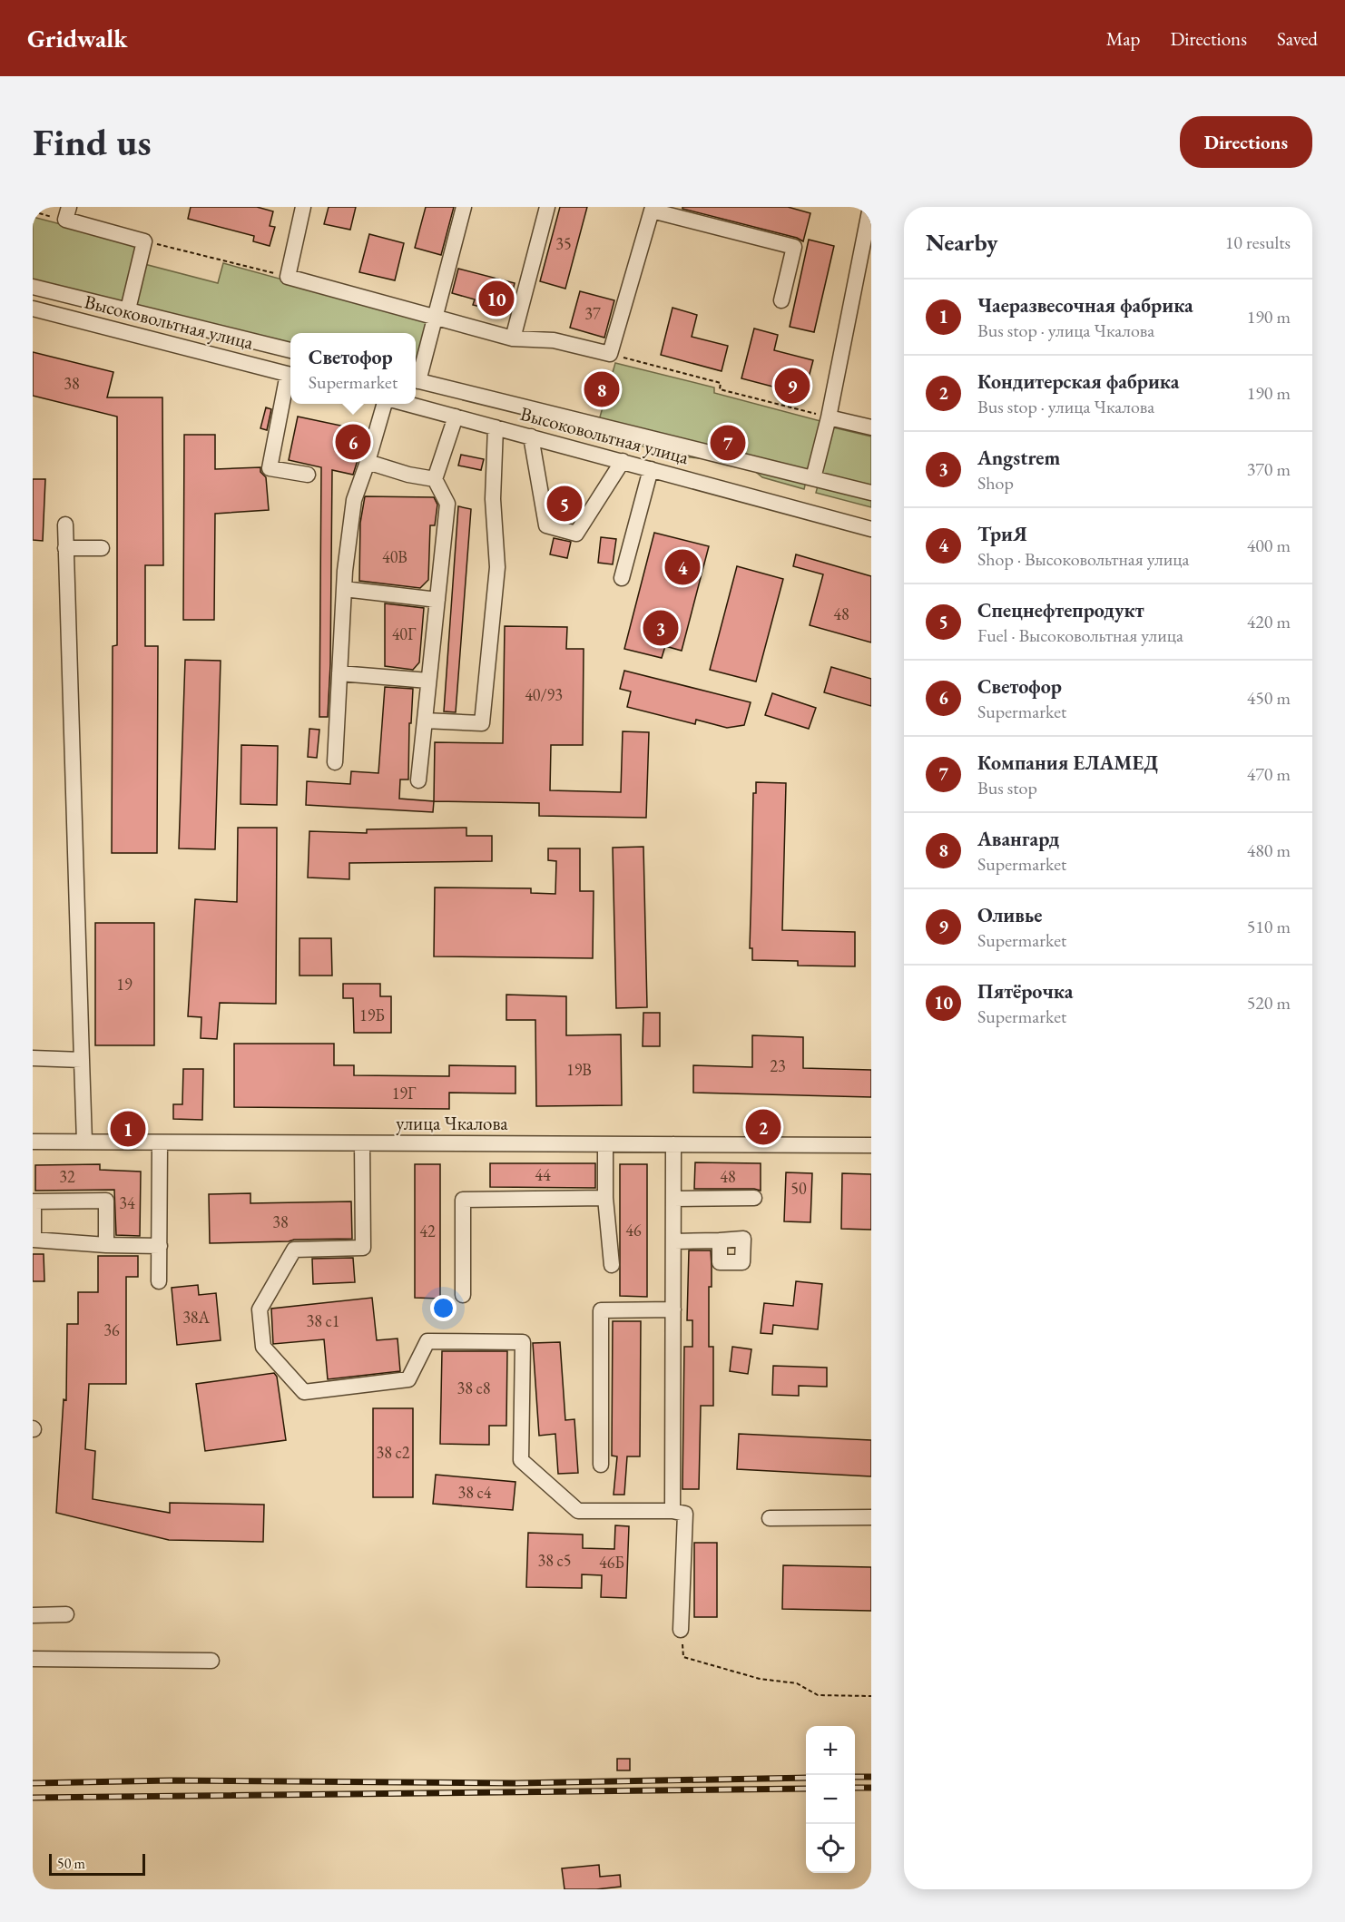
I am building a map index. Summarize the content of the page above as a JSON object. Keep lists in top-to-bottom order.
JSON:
{
  "streets": {
    "street": ["Высоковольтная улица", "улица Чкалова"]
  },
  "house_numbers": [
    "35",
    "37",
    "38",
    "40В",
    "48",
    "40Г",
    "40/93",
    "19",
    "19Б",
    "23",
    "19В",
    "19Г",
    "44",
    "32",
    "48",
    "50",
    "34",
    "38",
    "46",
    "42",
    "38А",
    "38 с1",
    "36",
    "38 с8",
    "38 с2",
    "38 с4",
    "38 с5",
    "46Б"
  ],
  "scale_bar": "50 m",
  "page": {
    "header": "Gridwalk",
    "nav": ["Map", "Directions", "Saved"],
    "buttons": "Directions",
    "title": "Find us",
    "heading": ["Nearby", "10 results"],
    "list": [
      {
        "mark": "1",
        "name": "Чаеразвесочная фабрика",
        "note": "Bus stop · улица Чкалова",
        "value": "190 m"
      },
      {
        "mark": "2",
        "name": "Кондитерская фабрика",
        "note": "Bus stop · улица Чкалова",
        "value": "190 m"
      },
      {
        "mark": "3",
        "name": "Angstrem",
        "note": "Shop",
        "value": "370 m"
      },
      {
        "mark": "4",
        "name": "ТриЯ",
        "note": "Shop · Высоковольтная улица",
        "value": "400 m"
      },
      {
        "mark": "5",
        "name": "Спецнефтепродукт",
        "note": "Fuel · Высоковольтная улица",
        "value": "420 m"
      },
      {
        "mark": "6",
        "name": "Светофор",
        "note": "Supermarket",
        "value": "450 m"
      },
      {
        "mark": "7",
        "name": "Компания ЕЛАМЕД",
        "note": "Bus stop",
        "value": "470 m"
      },
      {
        "mark": "8",
        "name": "Авангард",
        "note": "Supermarket",
        "value": "480 m"
      },
      {
        "mark": "9",
        "name": "Оливье",
        "note": "Supermarket",
        "value": "510 m"
      },
      {
        "mark": "10",
        "name": "Пятёрочка",
        "note": "Supermarket",
        "value": "520 m"
      }
    ],
    "pins": [
      "10",
      "9",
      "8",
      "6",
      "7",
      "5",
      "4",
      "3",
      "2",
      "1"
    ],
    "popup": ["Светофор", "Supermarket"],
    "map_buttons": ["+", "−"],
    "scale": "50 m"
  }
}
